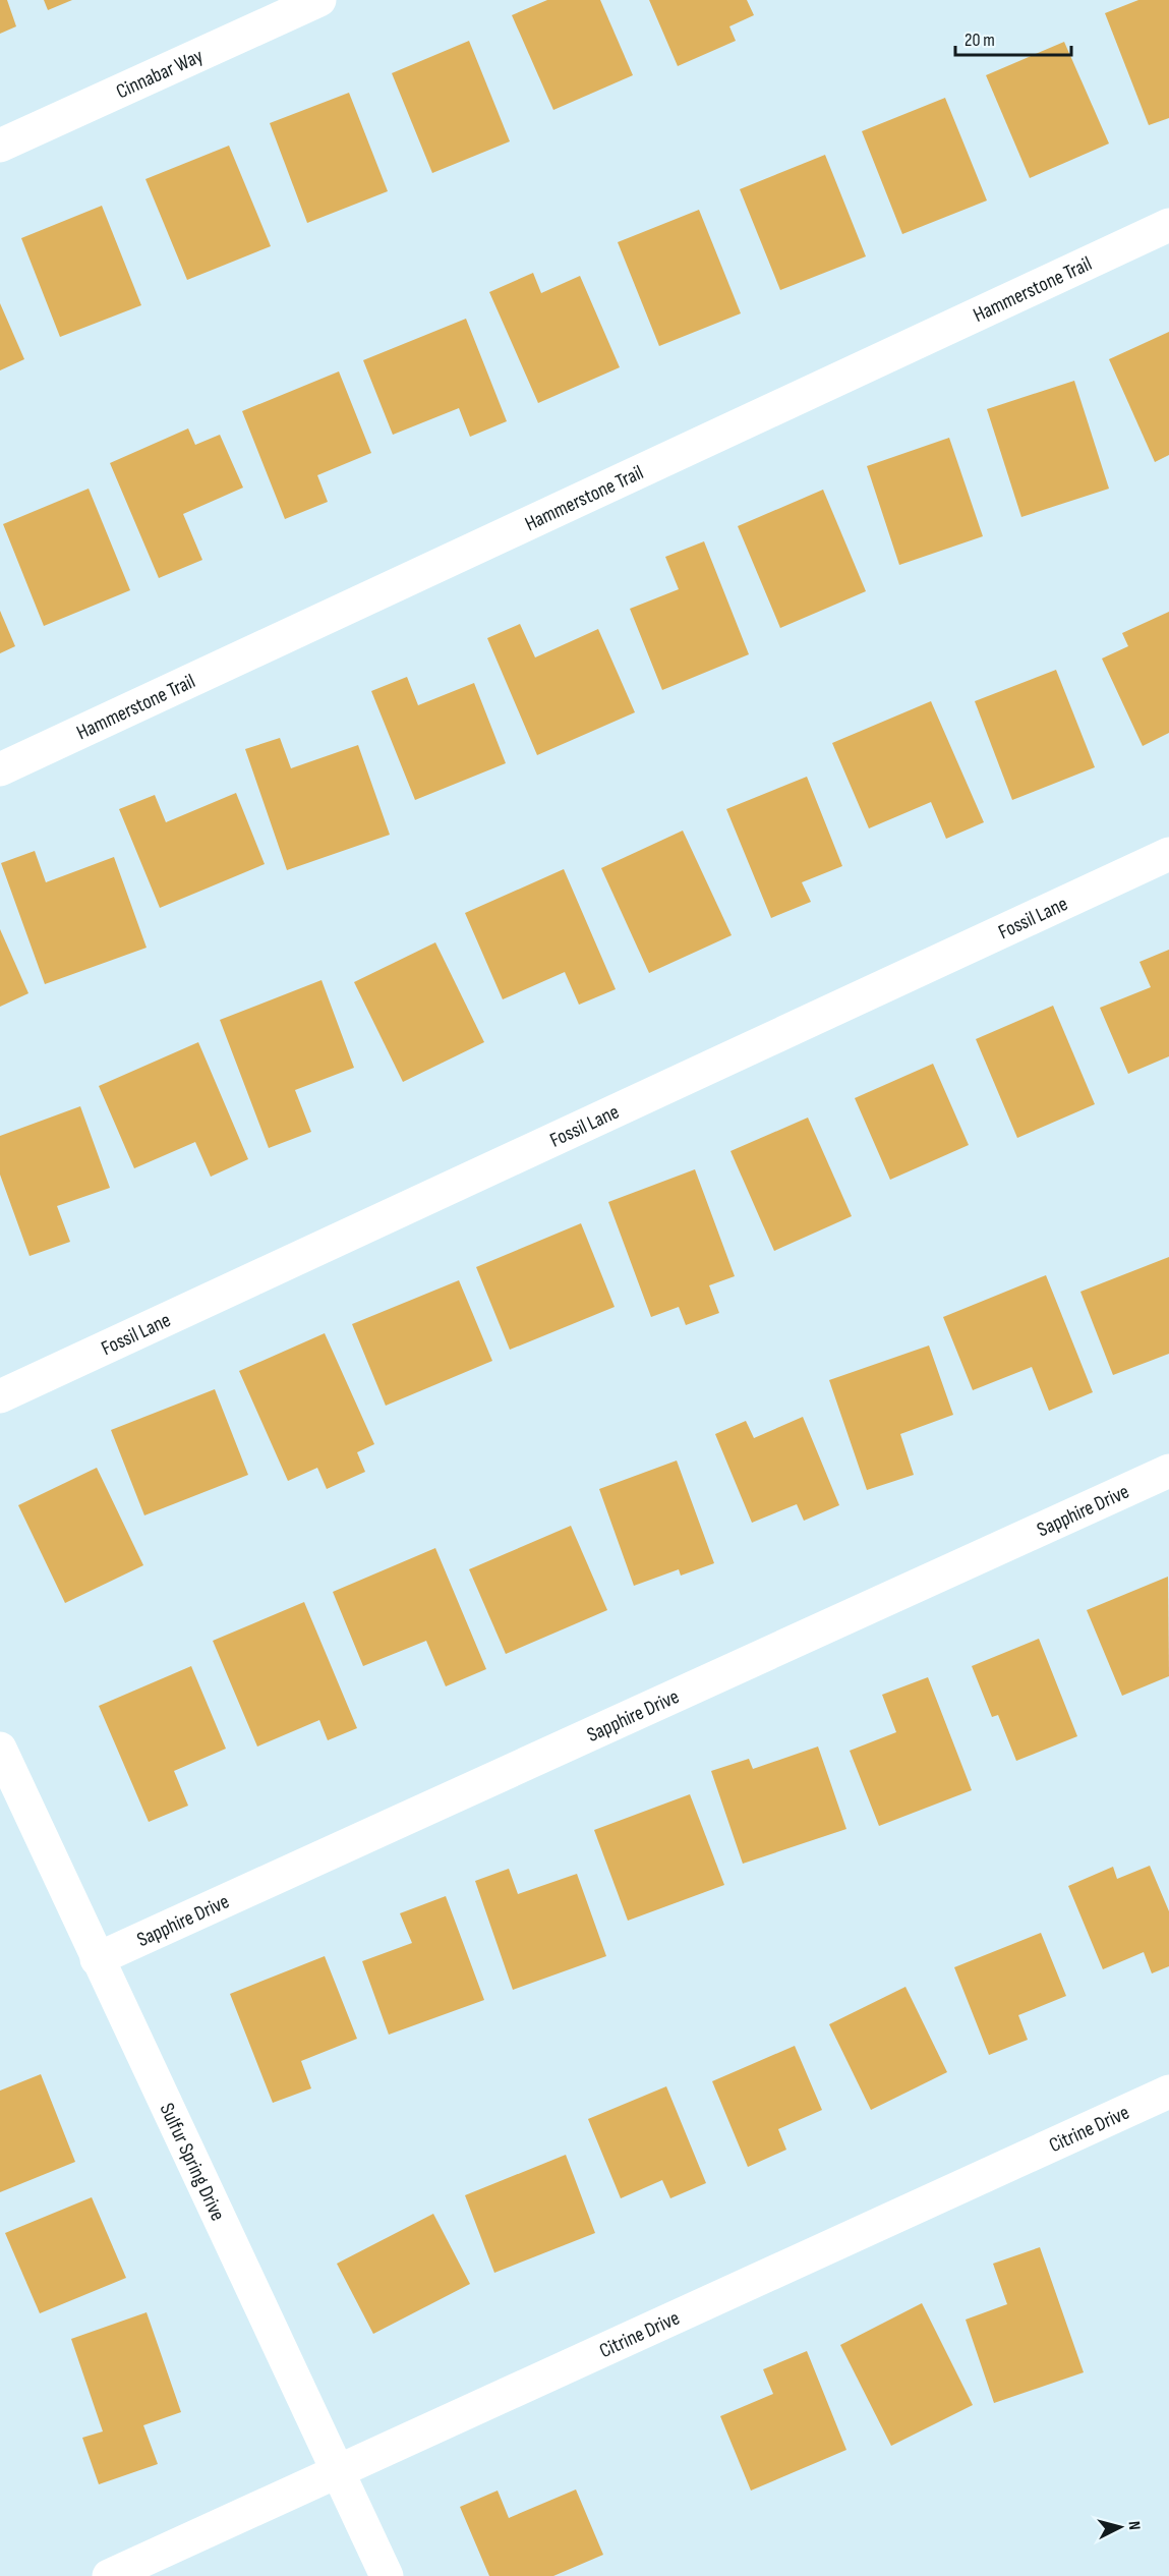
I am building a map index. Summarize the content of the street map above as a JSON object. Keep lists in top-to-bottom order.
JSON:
{
  "streets": {
    "street": [
      "Cinnabar Way",
      "Hammerstone Trail",
      "Fossil Lane",
      "Sapphire Drive",
      "Citrine Drive",
      "Sulfur Spring Drive"
    ]
  },
  "crossings": [
    ["Sapphire Drive", "Sulfur Spring Drive"],
    ["Citrine Drive", "Sulfur Spring Drive"]
  ],
  "scale_bar": "20 m",
  "north": "right"
}
